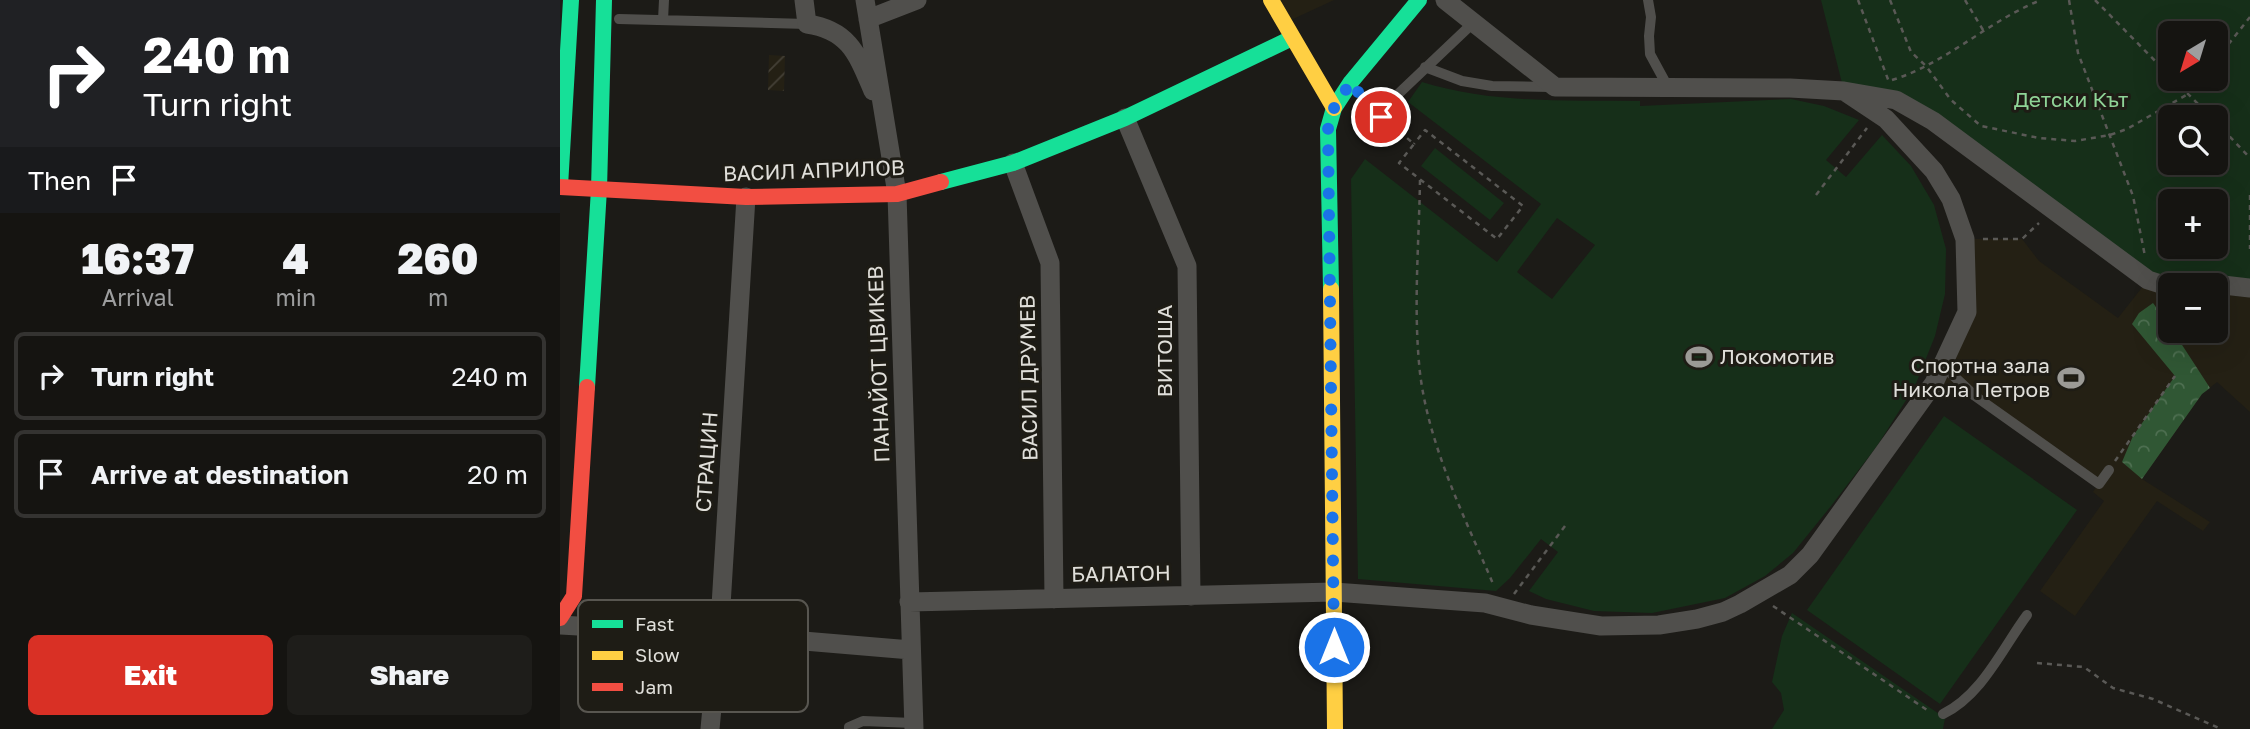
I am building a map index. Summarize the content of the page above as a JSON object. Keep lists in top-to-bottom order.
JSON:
{
  "streets": {
    "street": [
      "ВАСИЛ АПРИЛОВ",
      "ВИТОША",
      "ПАНАЙОТ ЦВИКЕВ",
      "ВАСИЛ ДРУМЕВ",
      "СТРАЦИН",
      "БАЛАТОН"
    ]
  },
  "crossings": [
    ["ВАСИЛ АПРИЛОВ", "ВИТОША"],
    ["ВАСИЛ АПРИЛОВ", "ПАНАЙОТ ЦВИКЕВ"],
    ["ВАСИЛ АПРИЛОВ", "ВАСИЛ ДРУМЕВ"],
    ["ВАСИЛ АПРИЛОВ", "СТРАЦИН"],
    ["ВИТОША", "БАЛАТОН"],
    ["ПАНАЙОТ ЦВИКЕВ", "БАЛАТОН"],
    ["ВАСИЛ ДРУМЕВ", "БАЛАТОН"]
  ],
  "parks": ["Детски Кът"],
  "places": {
    "sports": ["Локомотив", "Спортна зала Никола Петров"]
  },
  "legend": ["Fast", "Slow", "Jam"],
  "north": "bottom left",
  "page": {
    "turn": ["240 m", "Turn right"],
    "map_buttons": ["+", "−"],
    "then": "Then",
    "eta": [
      "16:37",
      "Arrival",
      "4",
      "min",
      "260",
      "m"
    ],
    "list": [
      {
        "name": "Turn right",
        "value": "240 m"
      },
      {
        "name": "Arrive at destination",
        "value": "20 m"
      }
    ],
    "buttons": ["Exit", "Share"]
  }
}
